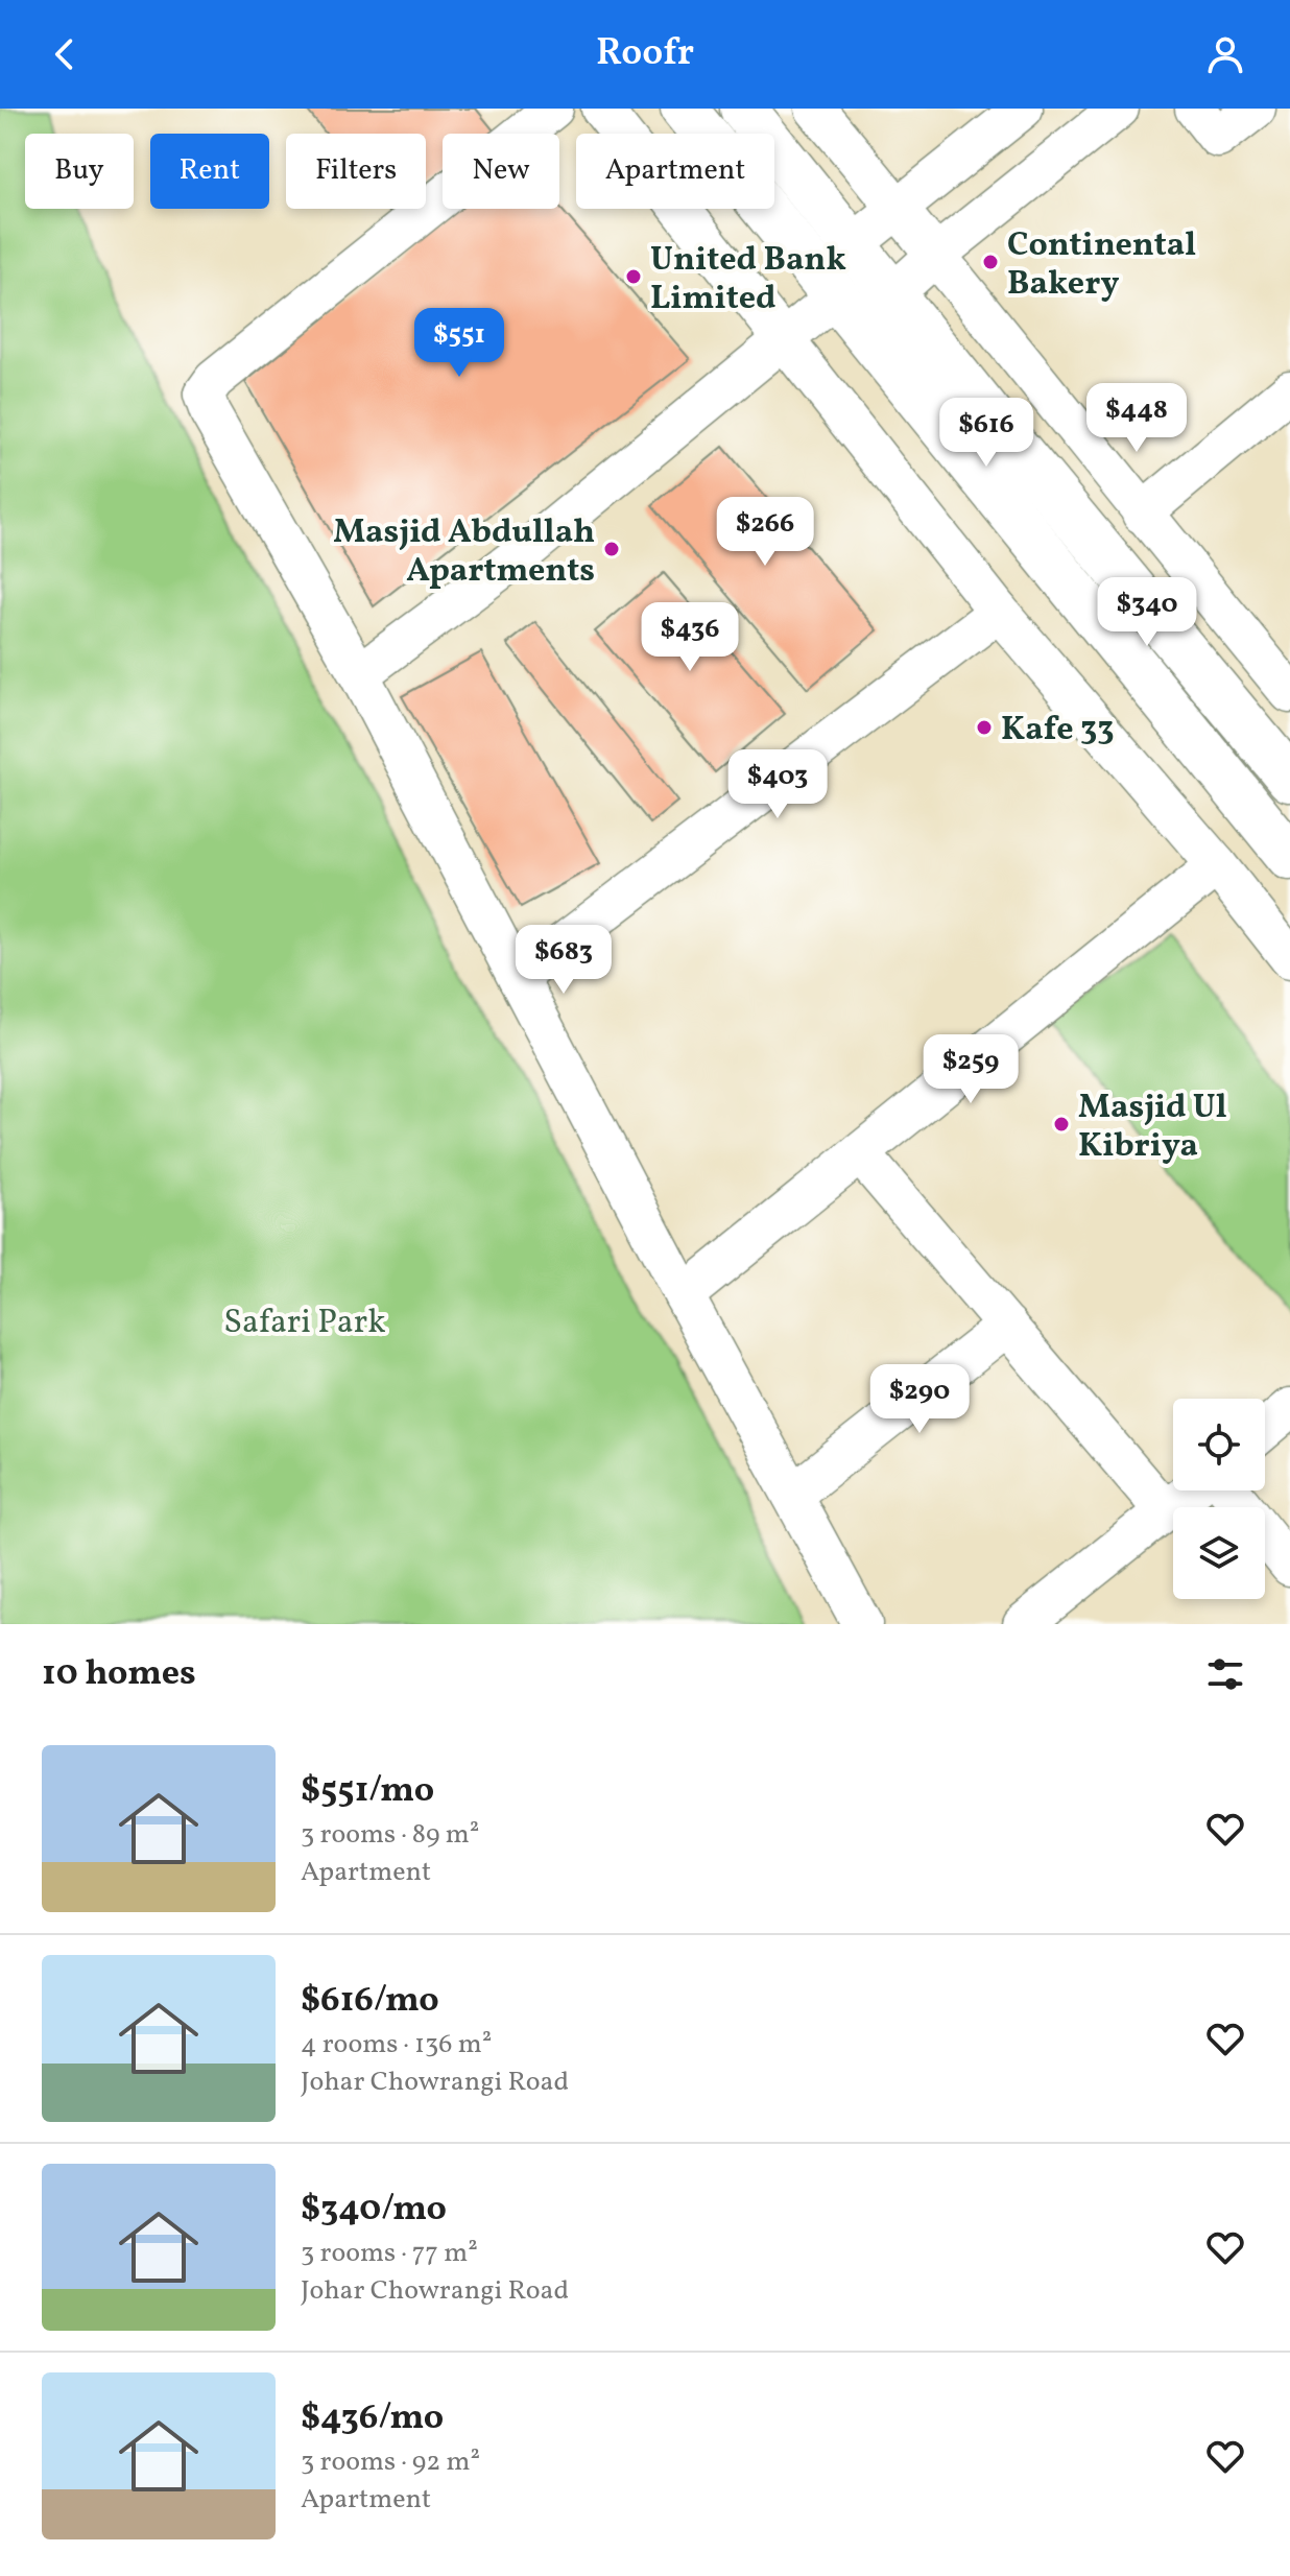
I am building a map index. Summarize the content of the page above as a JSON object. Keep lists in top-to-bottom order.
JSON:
{
  "parks": ["Safari Park"],
  "places": [
    "Continental Bakery",
    "United Bank Limited",
    "Masjid Abdullah Apartments",
    "Kafe 33",
    "Masjid Ul Kibriya"
  ],
  "page": {
    "header": "Roofr",
    "chip": [
      "Buy",
      "Rent",
      "Filters",
      "New",
      "Apartment"
    ],
    "price": [
      "$551",
      "$448",
      "$616",
      "$266",
      "$340",
      "$436",
      "$403",
      "$683",
      "$259",
      "$290"
    ],
    "heading": "10 homes",
    "list": [
      {
        "name": "$551/mo",
        "note": "3 rooms · 89 m² · Apartment"
      },
      {
        "name": "$616/mo",
        "note": "4 rooms · 136 m² · Johar Chowrangi Road"
      },
      {
        "name": "$340/mo",
        "note": "3 rooms · 77 m² · Johar Chowrangi Road"
      },
      {
        "name": "$436/mo",
        "note": "3 rooms · 92 m² · Apartment"
      }
    ]
  }
}
